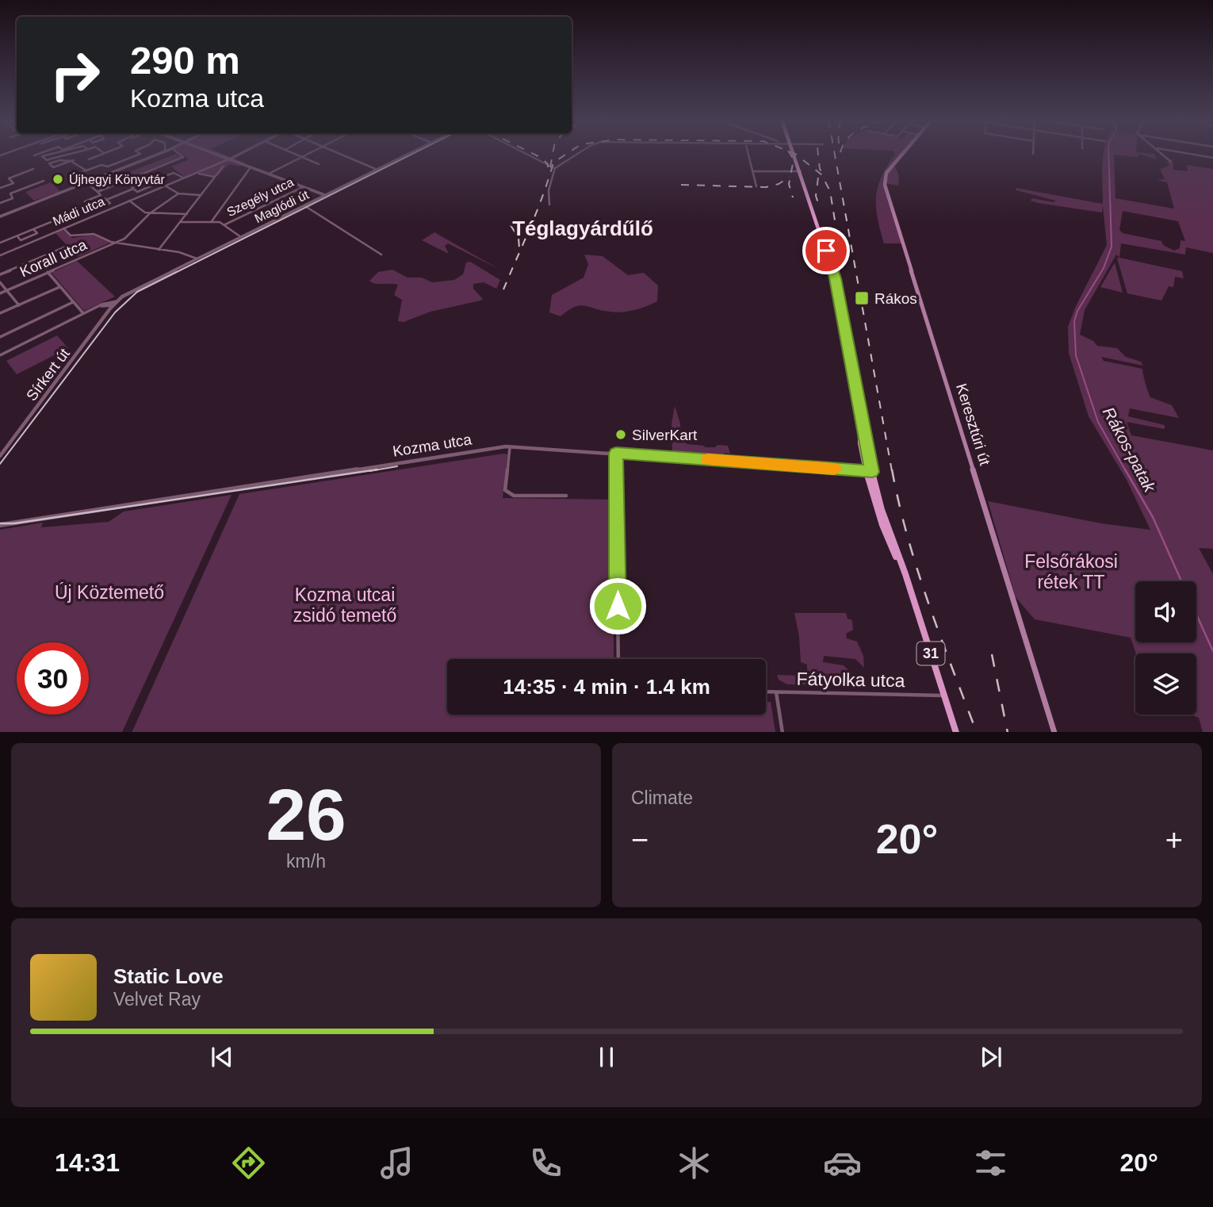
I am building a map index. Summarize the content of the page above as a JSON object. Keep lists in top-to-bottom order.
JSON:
{
  "streets": {
    "main road": ["Keresztúri út", "31"],
    "street": [
      "Szegély utca",
      "Maglódi út",
      "Mádi utca",
      "Korall utca",
      "Sírkert út",
      "Kozma utca",
      "Fátyolka utca"
    ]
  },
  "crossings": [
    ["Maglódi út", "Sírkert út"],
    ["Kozma utca", "31"],
    ["31", "Fátyolka utca"]
  ],
  "districts": ["Téglagyárdűlő"],
  "water": ["Rákos-patak"],
  "parks": ["Felsőrákosi rétek TT", "Új Köztemető", "Kozma utcai zsidó temető"],
  "places": {
    "other": ["Újhegyi Könyvtár", "SilverKart"],
    "transit": ["Rákos"]
  },
  "page": {
    "turn": ["290 m", "Kozma utca"],
    "limit": "30",
    "trip": "14:35 · 4 min · 1.4 km",
    "tile": [
      ["26", "km/h"],
      "Climate"
    ],
    "heat": ["−", "20°", "+"],
    "song": ["Static Love", "Velvet Ray"],
    "tabs": ["14:31", "20°"]
  }
}
